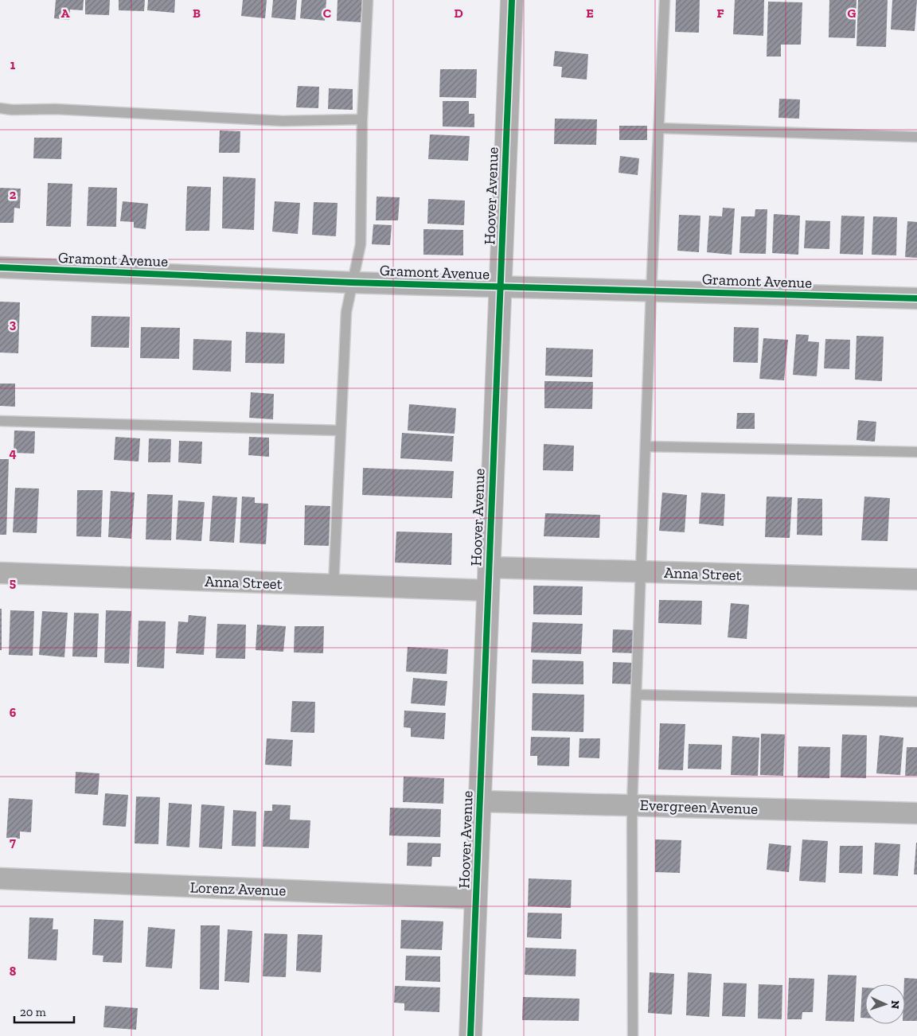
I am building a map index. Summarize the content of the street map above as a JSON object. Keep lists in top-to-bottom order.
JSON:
{
  "streets": {
    "street": [
      "Hoover Avenue",
      "Gramont Avenue",
      "Anna Street",
      "Evergreen Avenue",
      "Lorenz Avenue"
    ]
  },
  "crossings": [
    ["Hoover Avenue", "Gramont Avenue"],
    ["Hoover Avenue", "Anna Street"],
    ["Hoover Avenue", "Evergreen Avenue"],
    ["Hoover Avenue", "Lorenz Avenue"]
  ],
  "scale_bar": "20 m",
  "north": "right",
  "grid": {
    "columns": [
      "A",
      "B",
      "C",
      "D",
      "E",
      "F",
      "G"
    ],
    "rows": [
      "1",
      "2",
      "3",
      "4",
      "5",
      "6",
      "7",
      "8"
    ]
  }
}
